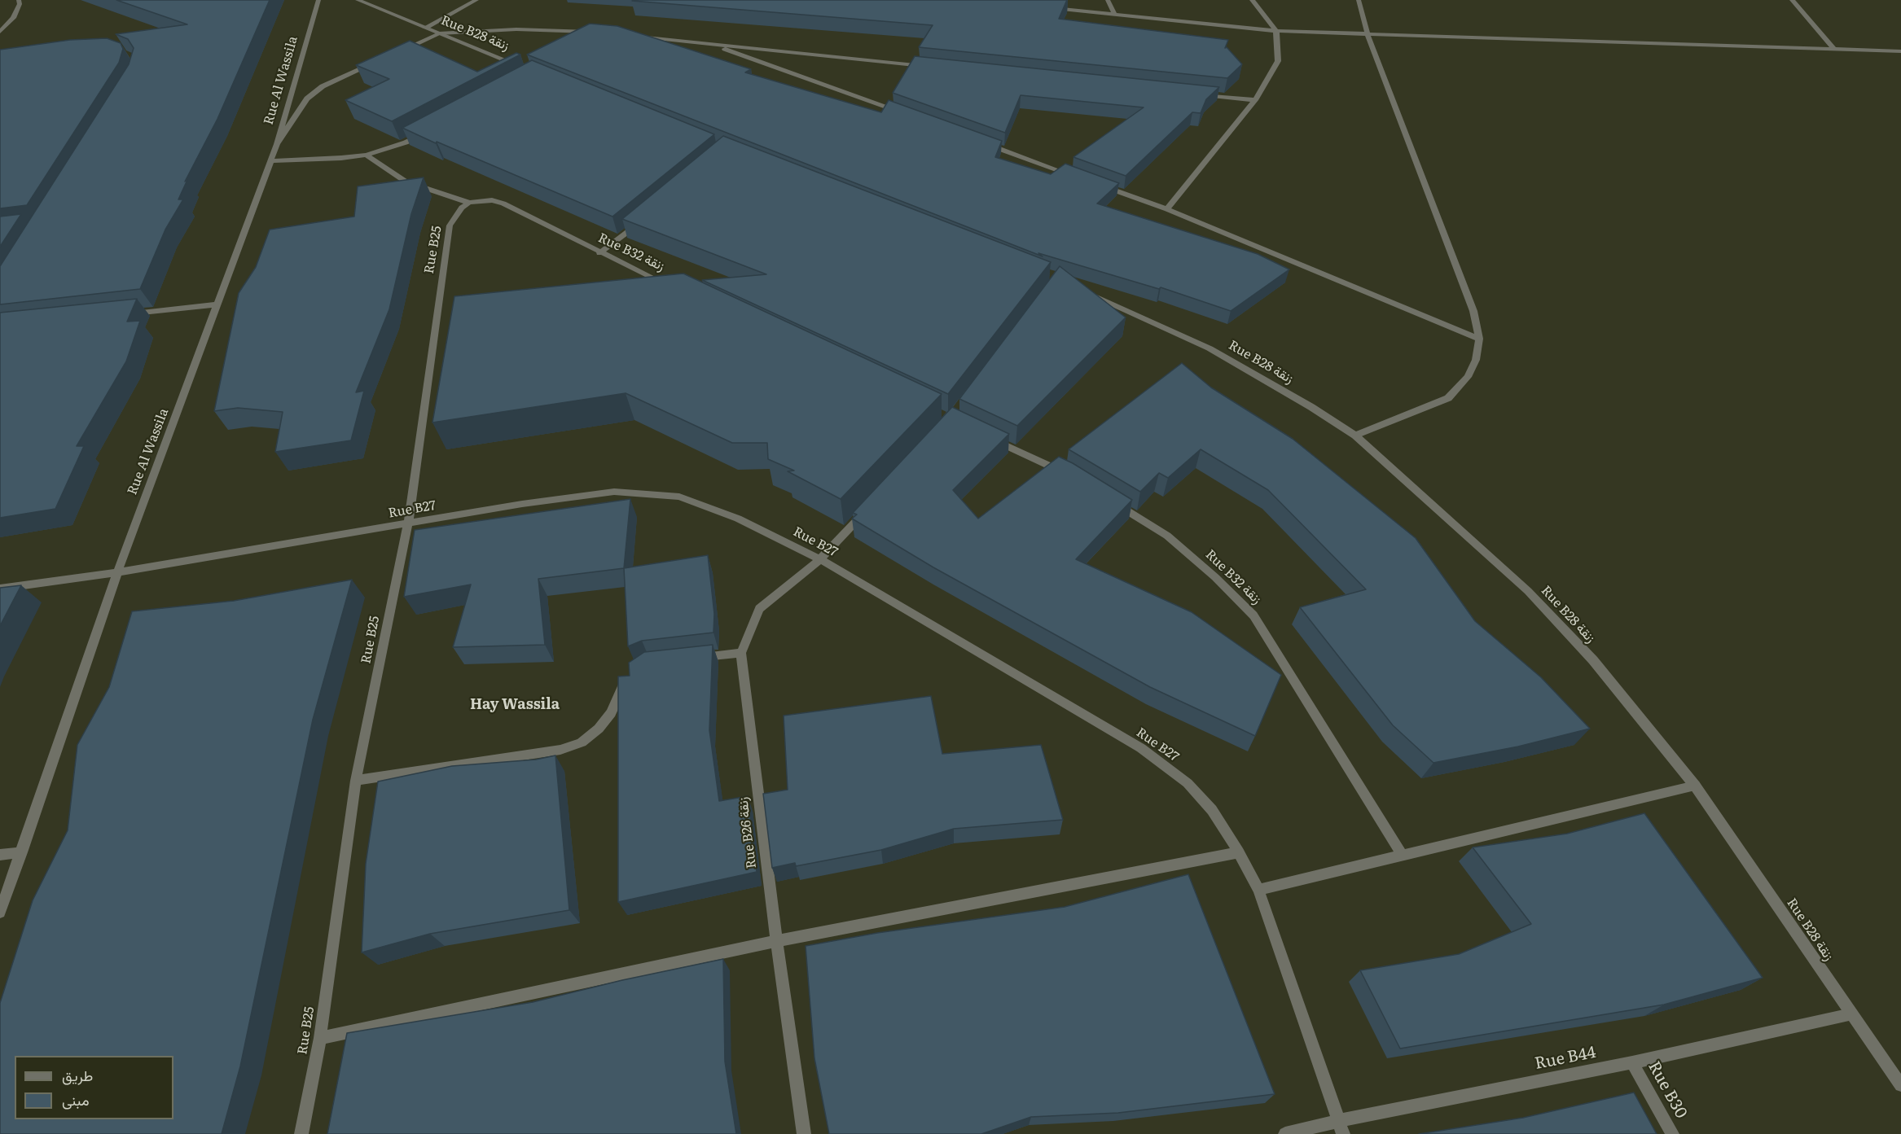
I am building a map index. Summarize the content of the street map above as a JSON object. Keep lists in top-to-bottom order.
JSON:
{
  "streets": {
    "street": [
      "Rue B28 زنقة",
      "Rue Al Wassila",
      "Rue B25",
      "Rue B32 زنقة",
      "Rue B27",
      "Rue B26 زنقة",
      "Rue B44",
      "Rue B30"
    ]
  },
  "crossings": [
    ["Rue B28 زنقة", "Rue B44"],
    ["Rue Al Wassila", "Rue B27"],
    ["Rue B25", "Rue B32 زنقة"],
    ["Rue B25", "Rue B27"],
    ["Rue B27", "Rue B26 زنقة"],
    ["Rue B27", "Rue B44"],
    ["Rue B44", "Rue B30"]
  ],
  "districts": ["Hay Wassila"],
  "legend": ["طريق", "مبنى"]
}
